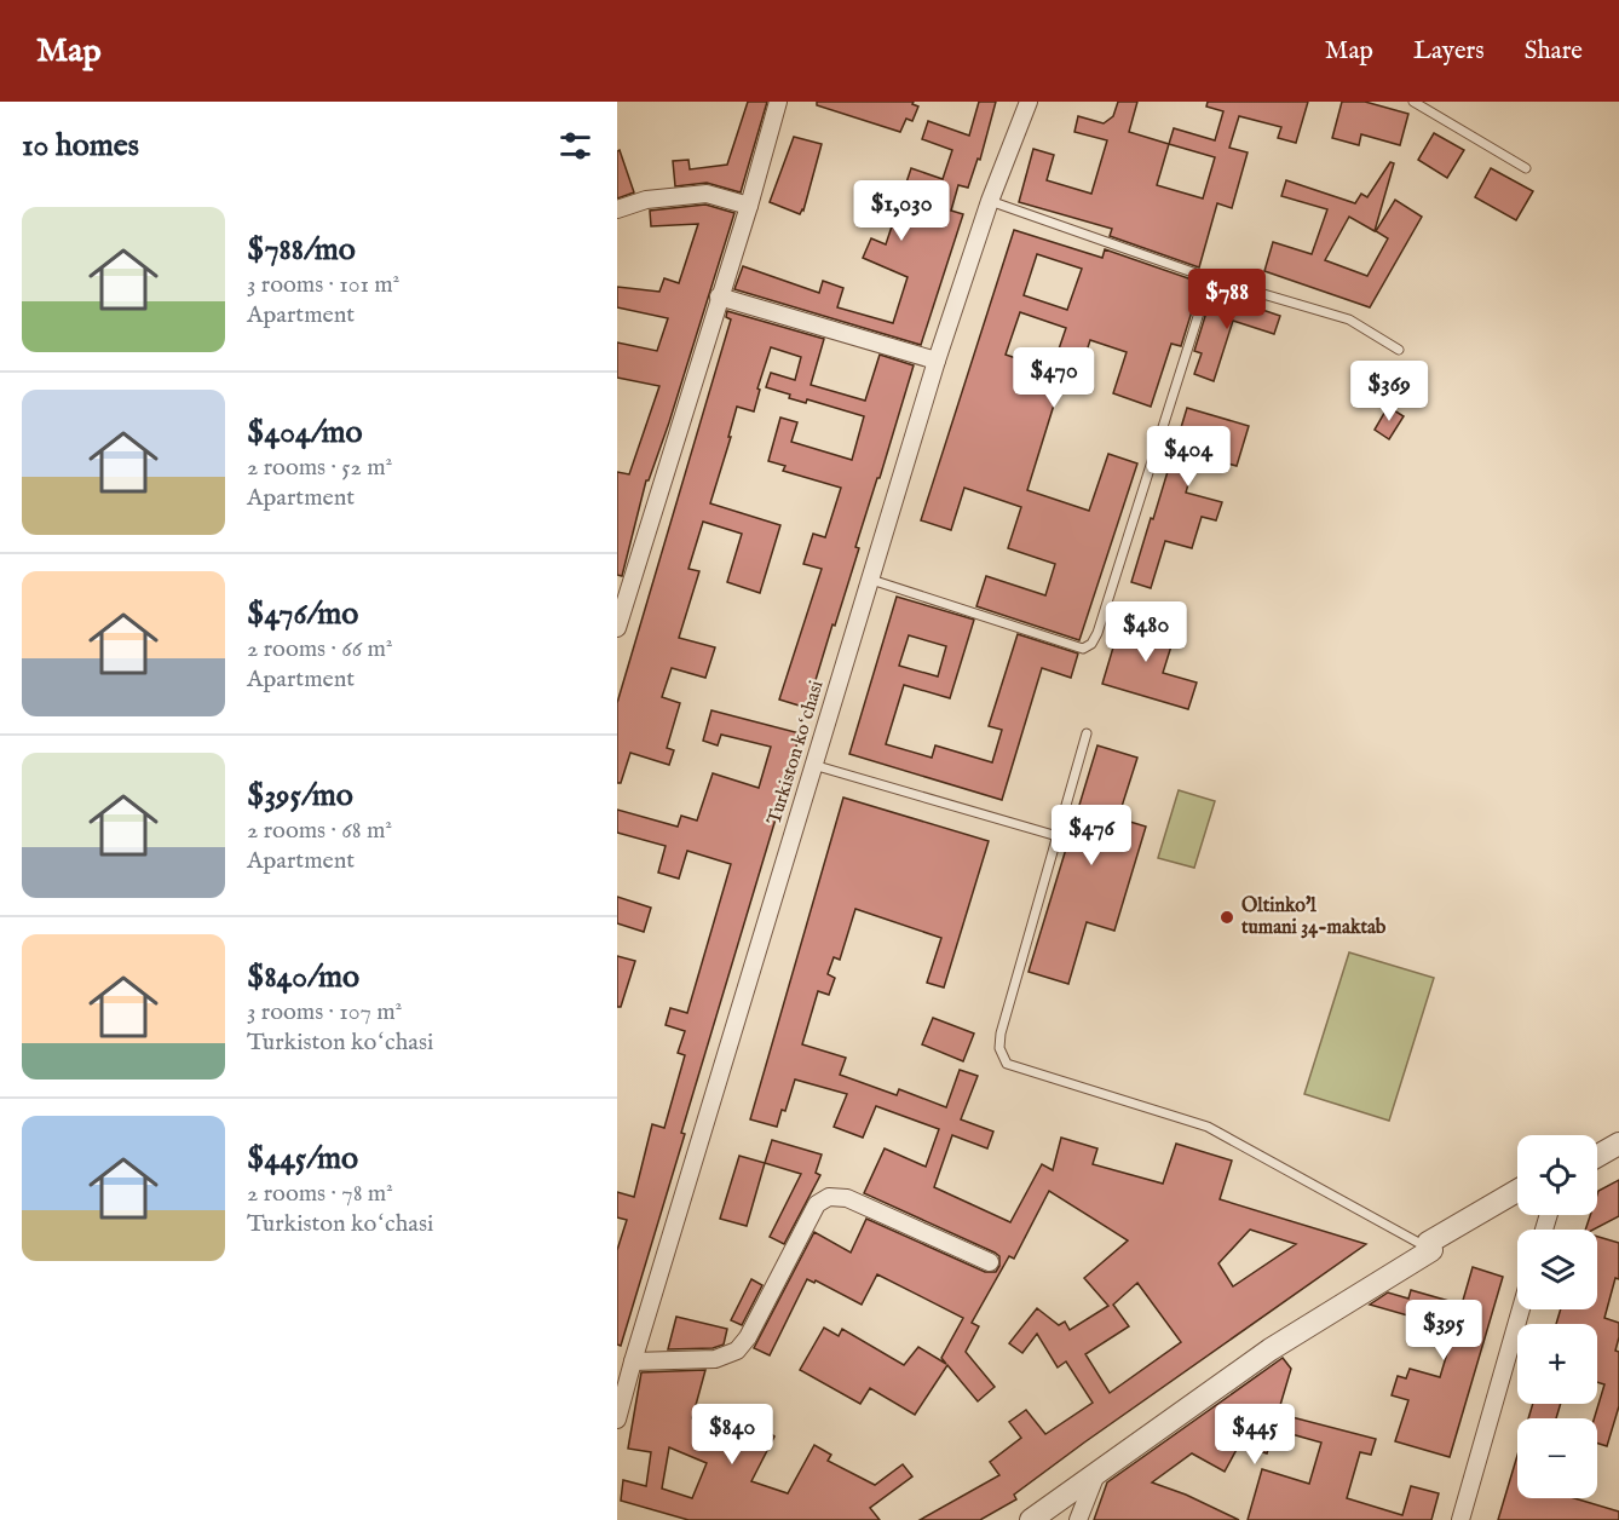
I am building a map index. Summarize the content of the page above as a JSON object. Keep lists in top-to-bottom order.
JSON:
{
  "streets": {
    "street": ["Turkiston koʻchasi"]
  },
  "places": ["Oltinko'l tumani 34-maktab"],
  "page": {
    "header": "Map",
    "nav": ["Map", "Layers", "Share"],
    "heading": "10 homes",
    "price": [
      "$1,030",
      "$788",
      "$470",
      "$369",
      "$404",
      "$480",
      "$476",
      "$395",
      "$840",
      "$445"
    ],
    "list": [
      {
        "name": "$788/mo",
        "note": "3 rooms · 101 m² · Apartment"
      },
      {
        "name": "$404/mo",
        "note": "2 rooms · 52 m² · Apartment"
      },
      {
        "name": "$476/mo",
        "note": "2 rooms · 66 m² · Apartment"
      },
      {
        "name": "$395/mo",
        "note": "2 rooms · 68 m² · Apartment"
      },
      {
        "name": "$840/mo",
        "note": "3 rooms · 107 m² · Turkiston koʻchasi"
      },
      {
        "name": "$445/mo",
        "note": "2 rooms · 78 m² · Turkiston koʻchasi"
      }
    ],
    "map_buttons": ["+", "−"]
  }
}
